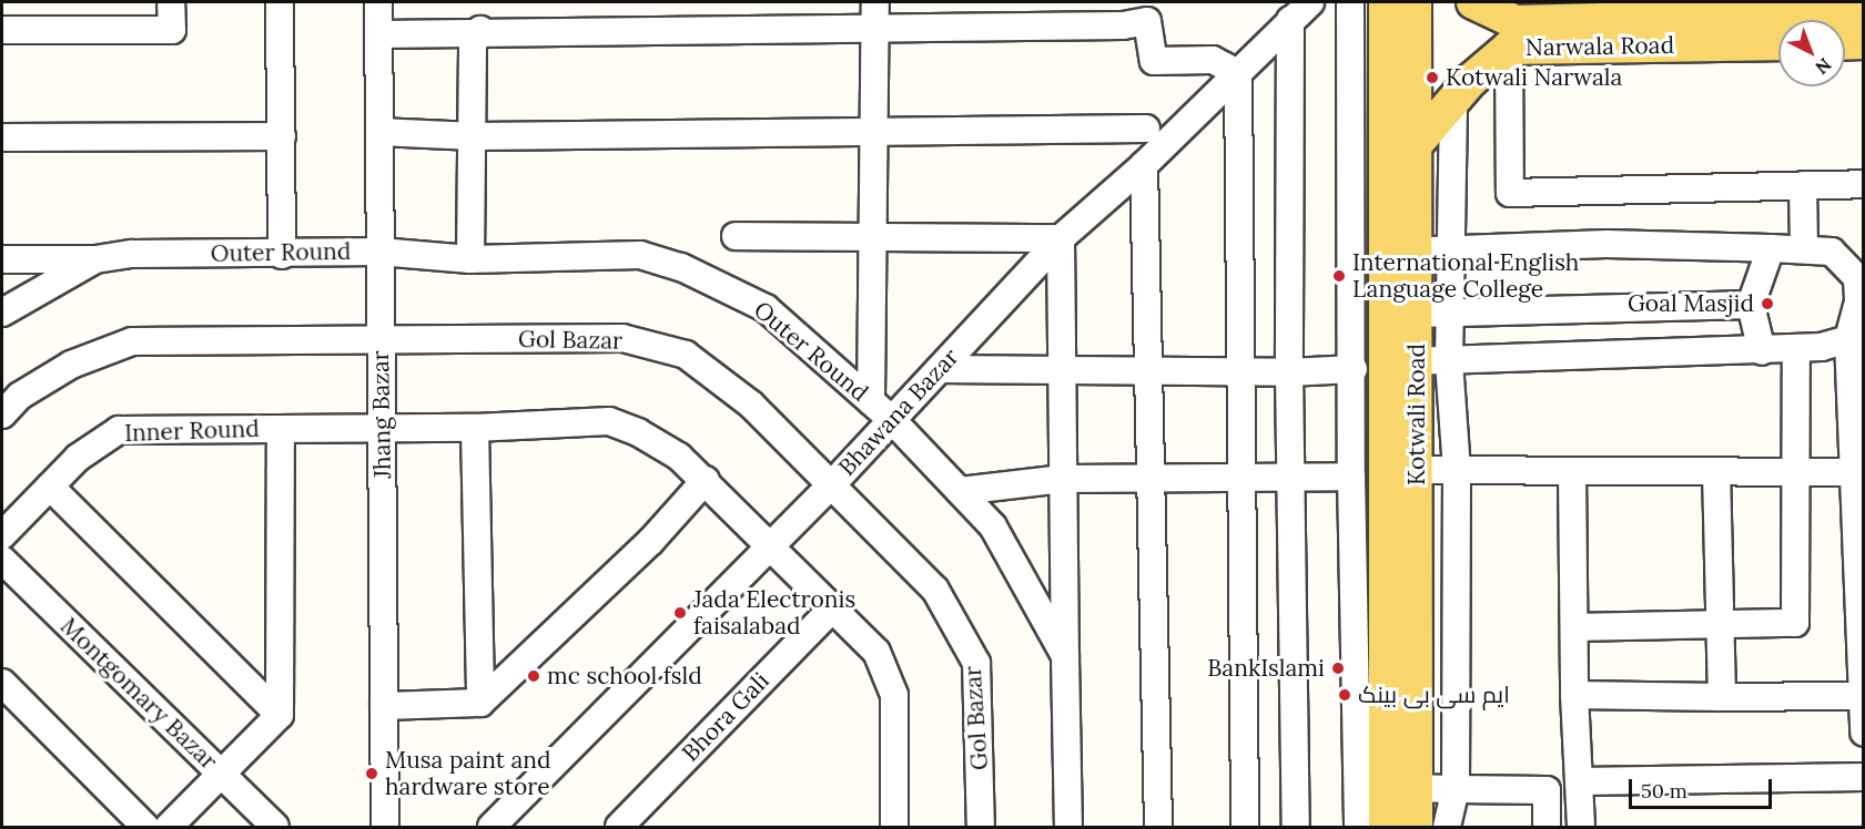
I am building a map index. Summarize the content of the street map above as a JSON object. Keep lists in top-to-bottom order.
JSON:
{
  "streets": {
    "main road": ["Narwala Road", "Kotwali Road"],
    "street": [
      "Outer Round",
      "Gol Bazar",
      "Bhawana Bazar",
      "Jhang Bazar",
      "Inner Round",
      "Montgomary Bazar",
      "Bhora Gali"
    ]
  },
  "crossings": [
    ["Narwala Road", "Kotwali Road"],
    ["Outer Round", "Bhawana Bazar"],
    ["Outer Round", "Jhang Bazar"],
    ["Gol Bazar", "Bhawana Bazar"],
    ["Gol Bazar", "Jhang Bazar"],
    ["Bhawana Bazar", "Inner Round"],
    ["Jhang Bazar", "Inner Round"],
    ["Inner Round", "Bhora Gali"]
  ],
  "places": [
    "Kotwali Narwala",
    "International English Language College",
    "Goal Masjid",
    "Jada Electronis faisalabad",
    "BankIslami",
    "mc school fsld",
    "ایم سی بی بینک",
    "Musa paint and hardware store"
  ],
  "scale_bar": "50 m",
  "north": "bottom right"
}
